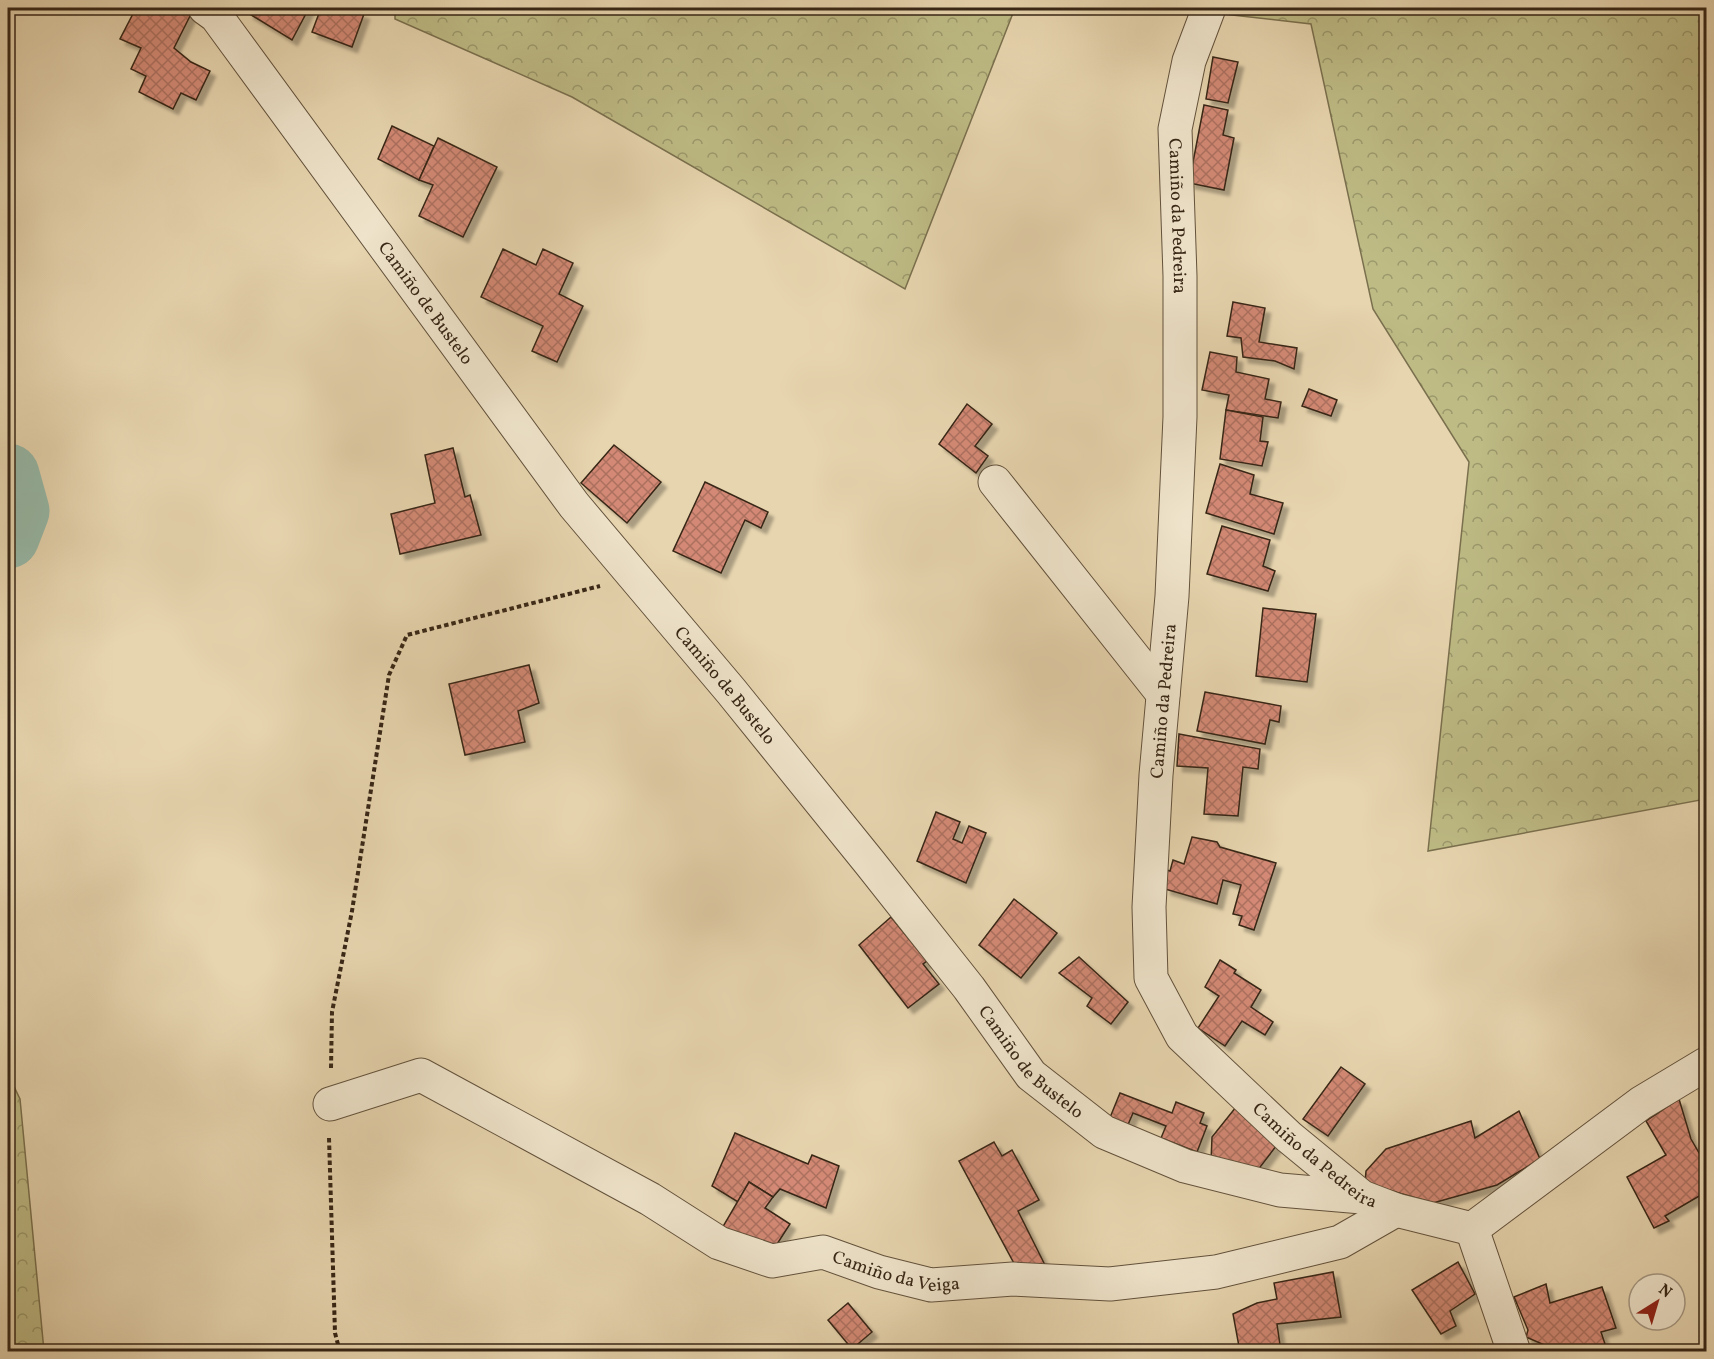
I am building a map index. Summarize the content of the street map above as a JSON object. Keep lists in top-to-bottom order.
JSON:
{
  "streets": {
    "street": ["Camiño da Pedreira", "Camiño de Bustelo", "Camiño da Veiga"]
  },
  "crossings": [
    ["Camiño da Pedreira", "Camiño de Bustelo"],
    ["Camiño da Pedreira", "Camiño da Veiga"]
  ],
  "north": "top right"
}
